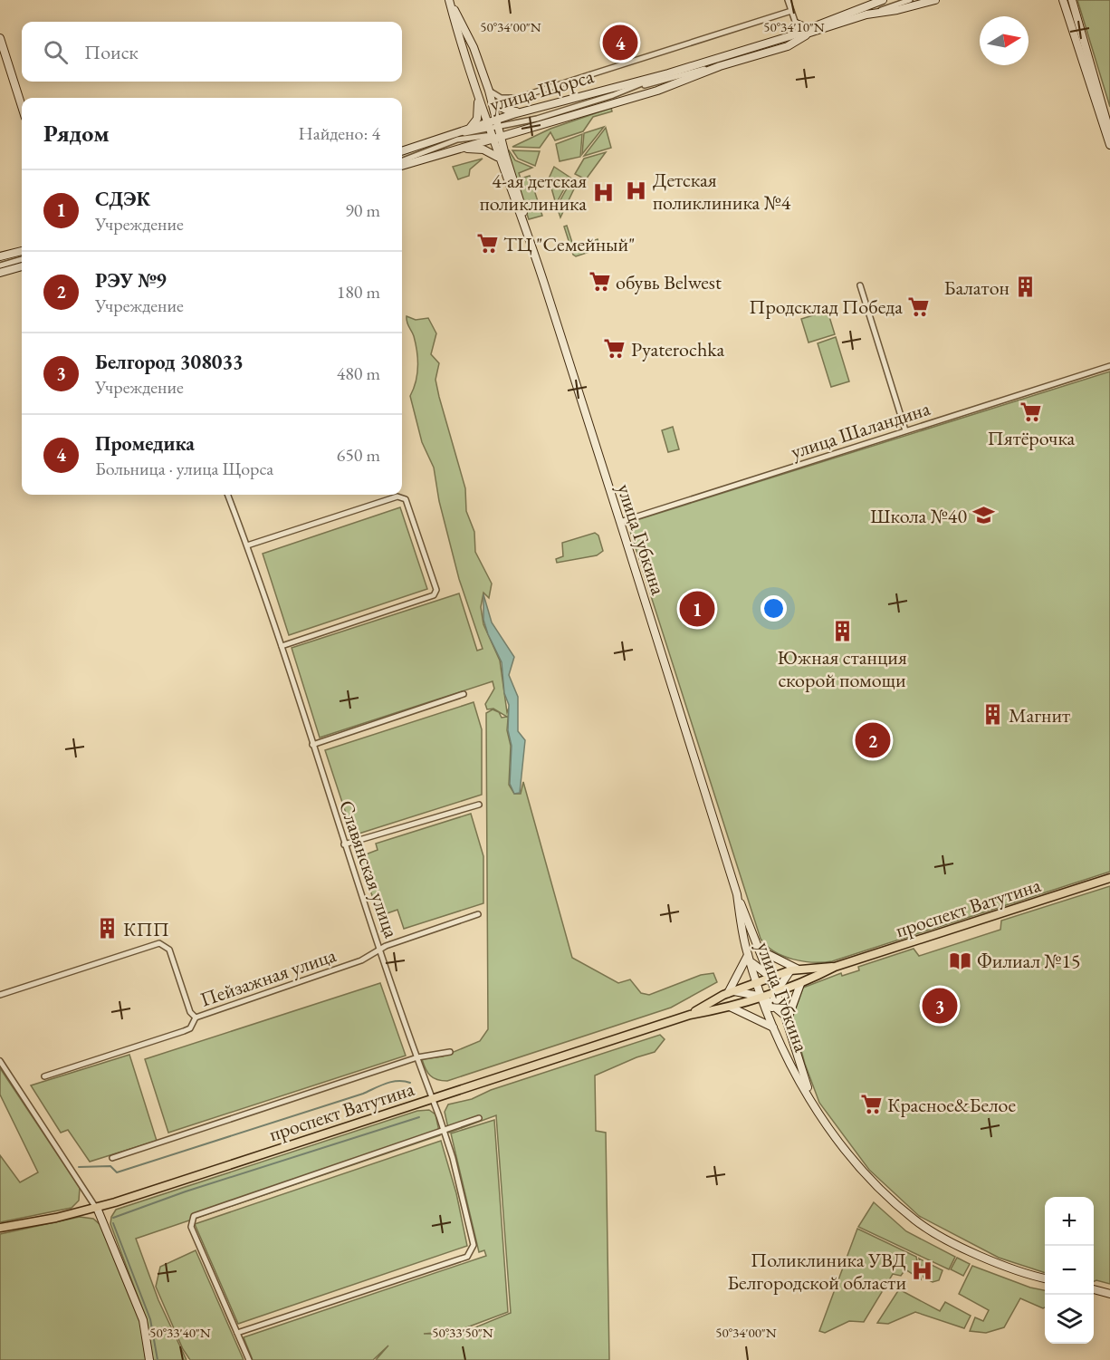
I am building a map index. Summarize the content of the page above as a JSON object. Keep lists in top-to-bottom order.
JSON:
{
  "streets": {
    "main road": ["улица Щорса", "улица Губкина", "проспект Ватутина"],
    "street": ["улица Шаландина", "Славянская улица", "Пейзажная улица"]
  },
  "crossings": [
    ["улица Щорса", "улица Губкина"],
    ["улица Шаландина", "улица Губкина"],
    ["улица Губкина", "проспект Ватутина"],
    ["Славянская улица", "проспект Ватутина"],
    ["Славянская улица", "Пейзажная улица"]
  ],
  "places": {
    "hospital": ["Детская поликлиника №4", "4-ая детская поликлиника", "Поликлиника УВД Белгородской области"],
    "supermarket": [
      "ТЦ \"Семейный\"",
      "обувь Belwest",
      "Продсклад Победа",
      "Pyaterochka",
      "Пятёрочка",
      "Красное&Белое"
    ],
    "building": [
      "Балатон",
      "Южная станция скорой помощи",
      "Магнит",
      "КПП"
    ],
    "school or university": ["Школа №40"],
    "library": ["Филиал №15"]
  },
  "north": "right",
  "page": {
    "search": "Поиск",
    "pins": [
      "4",
      "1",
      "2",
      "3"
    ],
    "heading": ["Рядом", "Найдено: 4"],
    "list": [
      {
        "mark": "1",
        "name": "СДЭК",
        "note": "Учреждение",
        "value": "90 m"
      },
      {
        "mark": "2",
        "name": "РЭУ №9",
        "note": "Учреждение",
        "value": "180 m"
      },
      {
        "mark": "3",
        "name": "Белгород 308033",
        "note": "Учреждение",
        "value": "480 m"
      },
      {
        "mark": "4",
        "name": "Промедика",
        "note": "Больница · улица Щорса",
        "value": "650 m"
      }
    ],
    "map_buttons": ["+", "−"]
  },
  "coordinates": [
    "50°34'00\"N",
    "50°34'10\"N",
    "50°33'40\"N",
    "50°33'50\"N"
  ]
}
